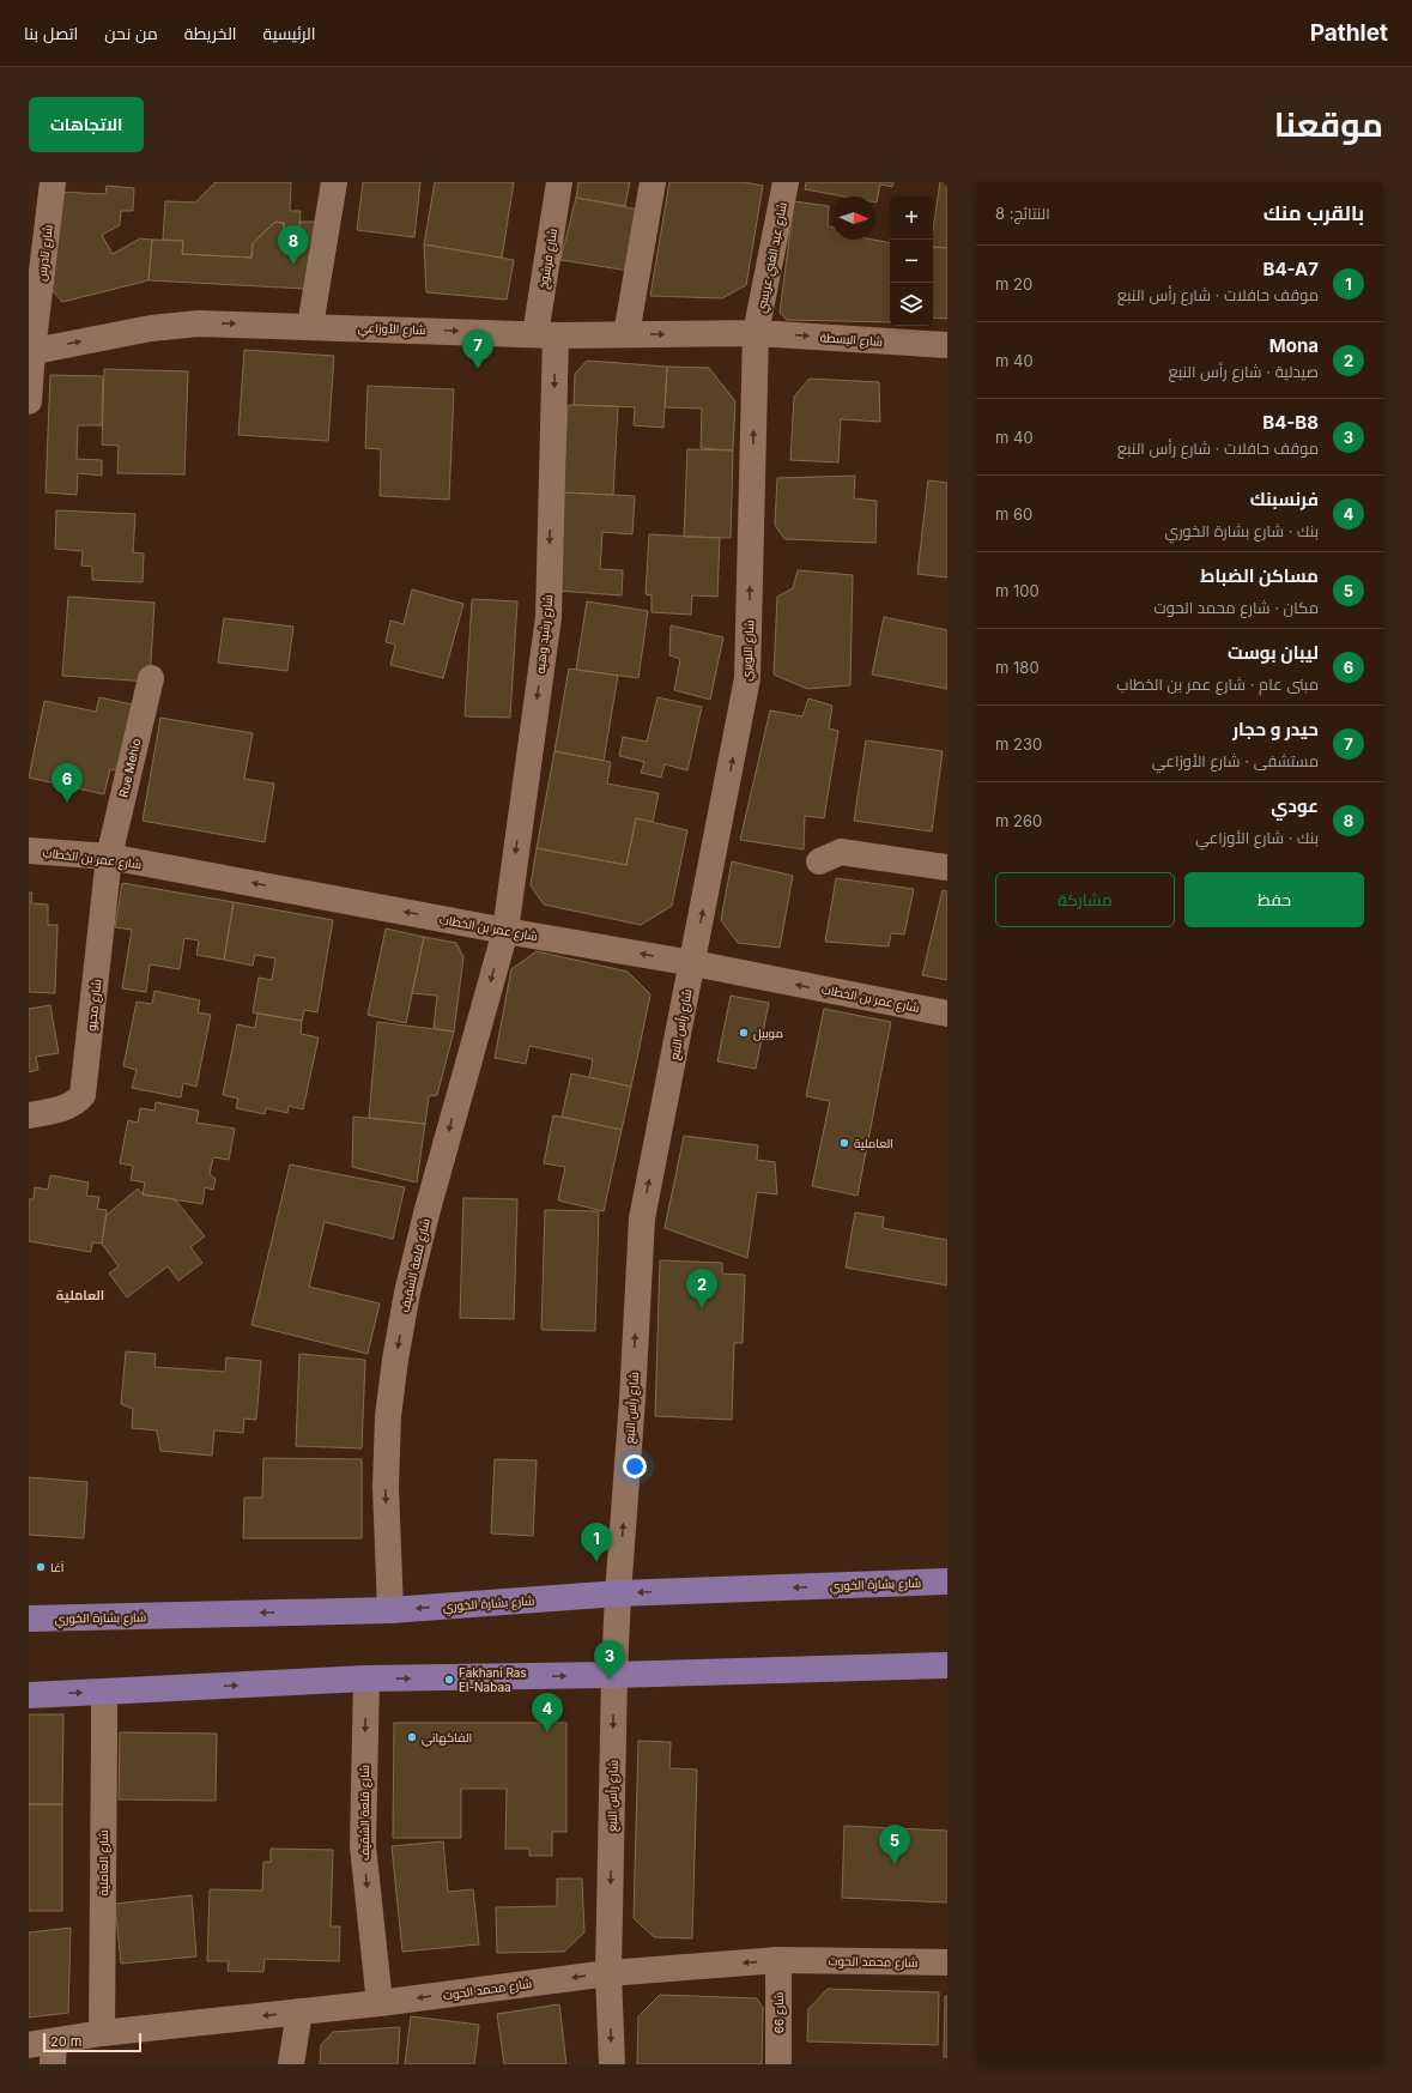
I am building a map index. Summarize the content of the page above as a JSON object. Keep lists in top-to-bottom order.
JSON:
{
  "streets": {
    "main road": ["شارع بشارة الخوري"],
    "street": [
      "شارع تادرس",
      "شارع عبد الغني عريسي",
      "شارع فرشوخ",
      "شارع الأوزاعي",
      "شارع البسطة",
      "شارع رشيد وهبه",
      "شارع النويري",
      "Rue Mehio",
      "شارع عمر بن الخطاب",
      "شارع محيو",
      "شارع رأس النبع",
      "شارع قلعة الشقيف",
      "شارع العاملية",
      "شارع محمد الحوت",
      "شارع 66"
    ]
  },
  "crossings": [
    ["شارع تادرس", "شارع الأوزاعي"],
    ["شارع عبد الغني عريسي", "شارع الأوزاعي"],
    ["شارع عبد الغني عريسي", "شارع البسطة"],
    ["شارع عبد الغني عريسي", "شارع النويري"],
    ["شارع فرشوخ", "شارع الأوزاعي"],
    ["شارع فرشوخ", "شارع رشيد وهبه"],
    ["شارع الأوزاعي", "شارع البسطة"],
    ["شارع الأوزاعي", "شارع رشيد وهبه"],
    ["شارع الأوزاعي", "شارع النويري"],
    ["شارع البسطة", "شارع النويري"],
    ["شارع رشيد وهبه", "شارع عمر بن الخطاب"],
    ["شارع رشيد وهبه", "شارع قلعة الشقيف"],
    ["شارع النويري", "شارع عمر بن الخطاب"],
    ["شارع النويري", "شارع رأس النبع"],
    ["Rue Mehio", "شارع عمر بن الخطاب"],
    ["Rue Mehio", "شارع محيو"],
    ["شارع عمر بن الخطاب", "شارع محيو"],
    ["شارع عمر بن الخطاب", "شارع رأس النبع"],
    ["شارع عمر بن الخطاب", "شارع قلعة الشقيف"],
    ["شارع رأس النبع", "شارع بشارة الخوري"],
    ["شارع رأس النبع", "شارع محمد الحوت"],
    ["شارع قلعة الشقيف", "شارع بشارة الخوري"],
    ["شارع قلعة الشقيف", "شارع محمد الحوت"],
    ["شارع العاملية", "شارع محمد الحوت"],
    ["شارع محمد الحوت", "شارع 66"]
  ],
  "one_way": [
    "شارع الأوزاعي",
    "شارع البسطة",
    "شارع رشيد وهبه",
    "شارع النويري",
    "شارع عمر بن الخطاب",
    "شارع قلعة الشقيف",
    "شارع محمد الحوت"
  ],
  "districts": ["العاملية"],
  "places": [
    "موبيل",
    "العاملية",
    "آغا",
    "Fakhani Ras El-Nabaa",
    "الفاكهاني"
  ],
  "scale_bar": "20 m",
  "north": "right",
  "page": {
    "header": "Pathlet",
    "nav": [
      "الرئيسية",
      "الخريطة",
      "من نحن",
      "اتصل بنا"
    ],
    "title": "موقعنا",
    "buttons": [
      "الاتجاهات",
      ["حفظ", "مشاركة"]
    ],
    "heading": ["بالقرب منك", "النتائج: 8"],
    "map_buttons": ["+", "−"],
    "pins": [
      "8",
      "7",
      "6",
      "2",
      "1",
      "3",
      "4",
      "5"
    ],
    "list": [
      {
        "mark": "1",
        "name": "B4-A7",
        "note": "موقف حافلات · شارع رأس النبع",
        "value": "20 m"
      },
      {
        "mark": "2",
        "name": "Mona",
        "note": "صيدلية · شارع رأس النبع",
        "value": "40 m"
      },
      {
        "mark": "3",
        "name": "B4-B8",
        "note": "موقف حافلات · شارع رأس النبع",
        "value": "40 m"
      },
      {
        "mark": "4",
        "name": "فرنسبنك",
        "note": "بنك · شارع بشارة الخوري",
        "value": "60 m"
      },
      {
        "mark": "5",
        "name": "مساكن الضباط",
        "note": "مكان · شارع محمد الحوت",
        "value": "100 m"
      },
      {
        "mark": "6",
        "name": "ليبان بوست",
        "note": "مبنى عام · شارع عمر بن الخطاب",
        "value": "180 m"
      },
      {
        "mark": "7",
        "name": "حيدر و حجار",
        "note": "مستشفى · شارع الأوزاعي",
        "value": "230 m"
      },
      {
        "mark": "8",
        "name": "عودي",
        "note": "بنك · شارع الأوزاعي",
        "value": "260 m"
      }
    ],
    "scale": "20 m"
  }
}
